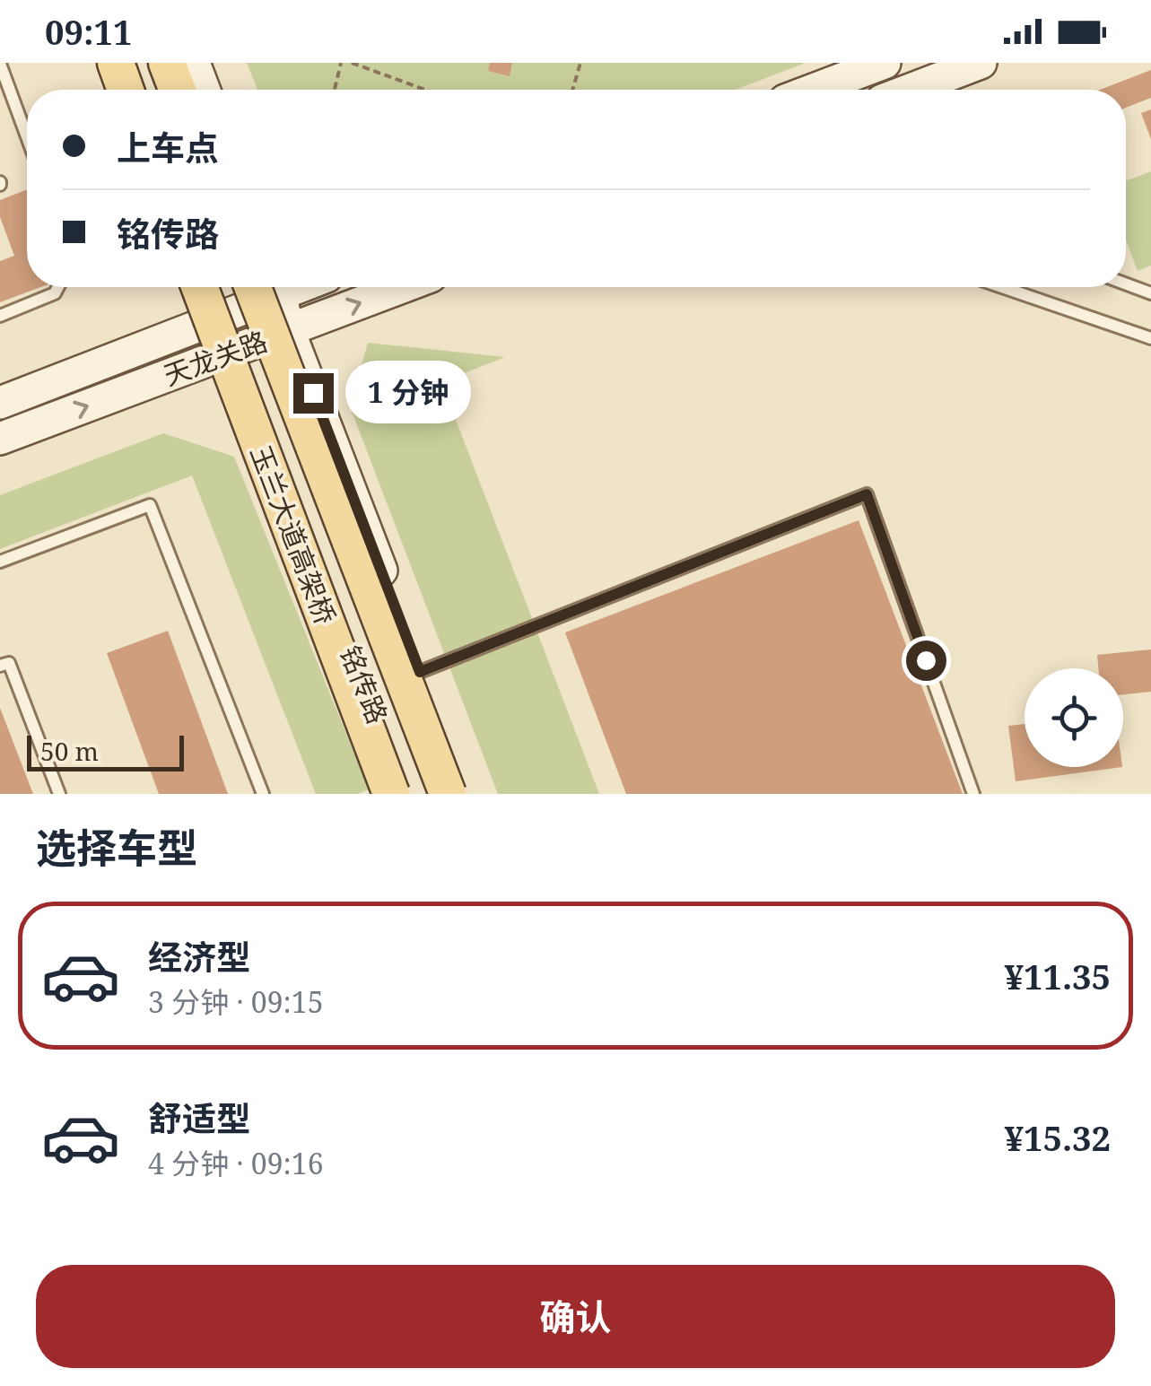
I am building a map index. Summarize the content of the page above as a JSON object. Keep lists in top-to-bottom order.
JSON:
{
  "streets": {
    "main road": ["天龙关路", "玉兰大道高架桥", "铭传路"]
  },
  "crossings": [
    ["天龙关路", "铭传路"]
  ],
  "scale_bar": "50 m",
  "page": {
    "status": "09:11",
    "banner": ["上车点", "铭传路"],
    "bubble": "1 分钟",
    "scale": "50 m",
    "heading": "选择车型",
    "list": [
      {
        "name": "经济型",
        "note": "3 分钟 · 09:15",
        "value": "¥11.35"
      },
      {
        "name": "舒适型",
        "note": "4 分钟 · 09:16",
        "value": "¥15.32"
      }
    ],
    "buttons": "确认"
  }
}
